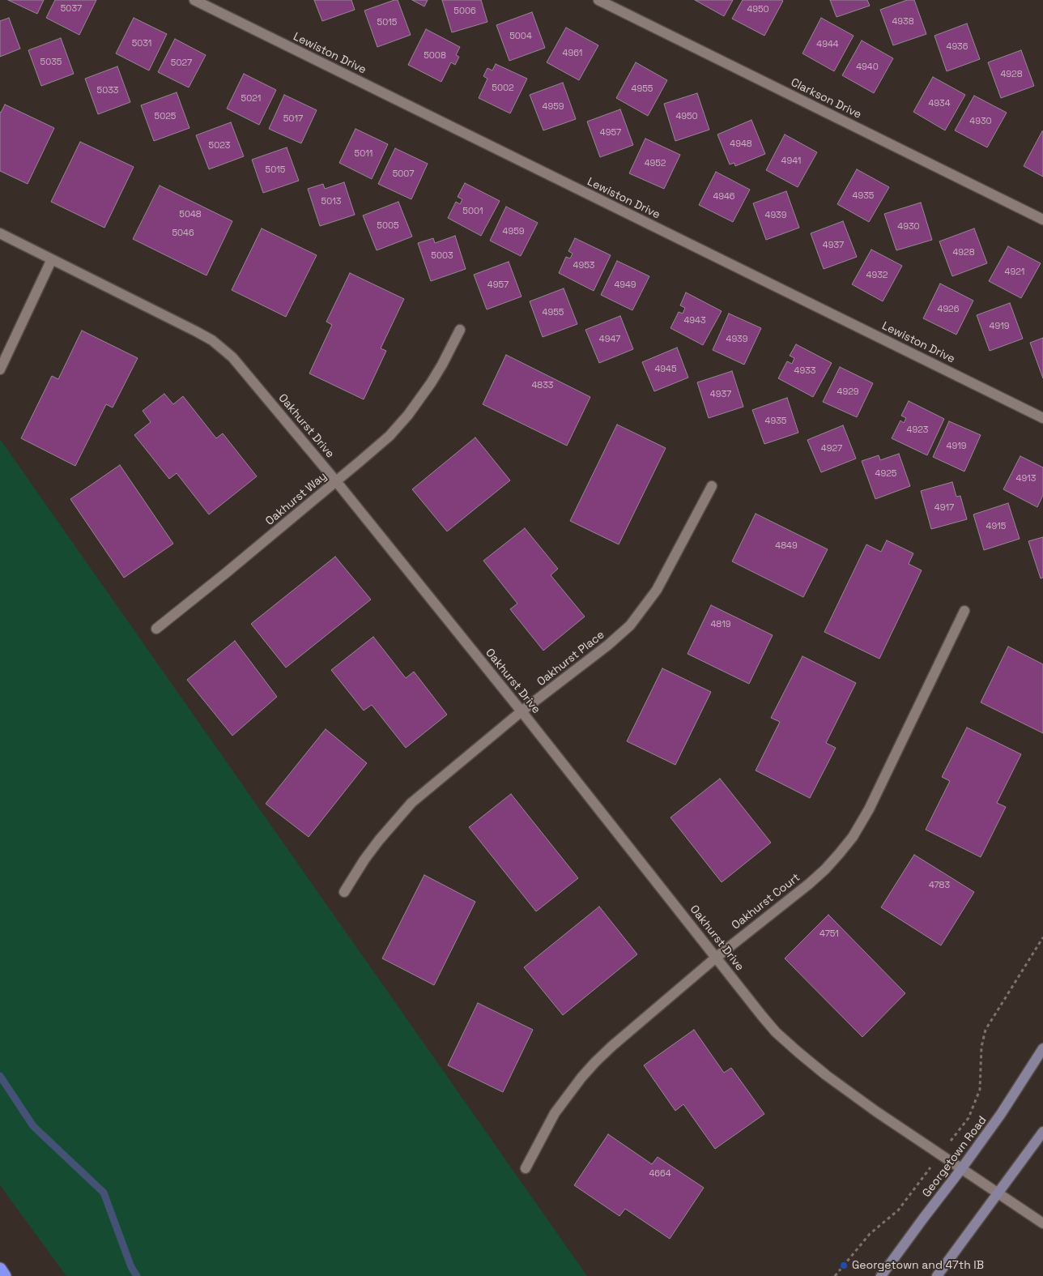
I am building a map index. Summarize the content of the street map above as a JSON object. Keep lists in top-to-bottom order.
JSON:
{
  "streets": {
    "main road": ["Georgetown Road"],
    "street": [
      "Lewiston Drive",
      "Clarkson Drive",
      "Oakhurst Drive",
      "Oakhurst Way",
      "Oakhurst Place",
      "Oakhurst Court"
    ]
  },
  "crossings": [
    ["Oakhurst Drive", "Oakhurst Way"],
    ["Oakhurst Drive", "Oakhurst Place"],
    ["Oakhurst Drive", "Oakhurst Court"],
    ["Oakhurst Drive", "Georgetown Road"]
  ],
  "places": ["Georgetown and 47th IB"],
  "house_numbers": [
    "5037",
    "4950",
    "5006",
    "4938",
    "5015",
    "5004",
    "5031",
    "4944",
    "4936",
    "4961",
    "5008",
    "5035",
    "5027",
    "4940",
    "4928",
    "5002",
    "4955",
    "5033",
    "5021",
    "4934",
    "4959",
    "5025",
    "4950",
    "5017",
    "4930",
    "4957",
    "4948",
    "5023",
    "5011",
    "4941",
    "4952",
    "5015",
    "5007",
    "4935",
    "4946",
    "5013",
    "5001",
    "5048",
    "4939",
    "5005",
    "4930",
    "4959",
    "5046",
    "4937",
    "4928",
    "5003",
    "4953",
    "4921",
    "4932",
    "4957",
    "4949",
    "4926",
    "4955",
    "4943",
    "4919",
    "4947",
    "4939",
    "4945",
    "4933",
    "4833",
    "4929",
    "4937",
    "4935",
    "4923",
    "4919",
    "4927",
    "4925",
    "4913",
    "4917",
    "4915",
    "4849",
    "4819",
    "4783",
    "4751",
    "4664"
  ]
}
